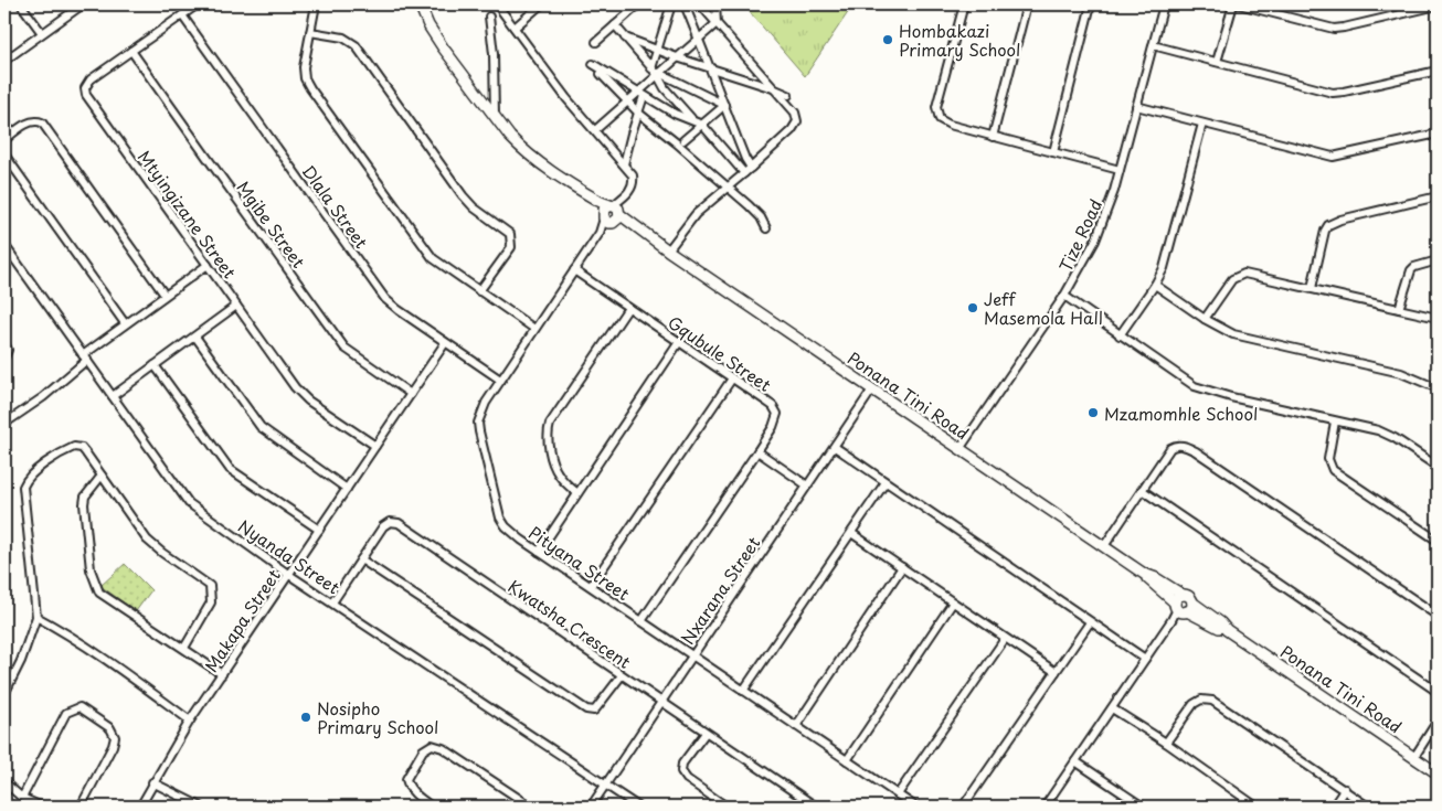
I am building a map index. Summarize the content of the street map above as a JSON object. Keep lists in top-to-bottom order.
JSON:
{
  "streets": {
    "street": [
      "Dlala Street",
      "Mtyingizane Street",
      "Mgibe Street",
      "Tize Road",
      "Gqubule Street",
      "Ponana Tini Road",
      "Nyanda Street",
      "Pityana Street",
      "Nxarana Street",
      "Makapa Street",
      "Kwatsha Crescent"
    ]
  },
  "crossings": [
    ["Dlala Street", "Mtyingizane Street"],
    ["Dlala Street", "Pityana Street"],
    ["Dlala Street", "Makapa Street"],
    ["Mtyingizane Street", "Mgibe Street"],
    ["Mtyingizane Street", "Makapa Street"],
    ["Mgibe Street", "Makapa Street"],
    ["Tize Road", "Ponana Tini Road"],
    ["Gqubule Street", "Pityana Street"],
    ["Ponana Tini Road", "Pityana Street"],
    ["Ponana Tini Road", "Nxarana Street"],
    ["Nyanda Street", "Nxarana Street"],
    ["Nyanda Street", "Makapa Street"],
    ["Nyanda Street", "Kwatsha Crescent"],
    ["Pityana Street", "Nxarana Street"],
    ["Nxarana Street", "Kwatsha Crescent"]
  ],
  "places": [
    "Hombakazi Primary School",
    "Jeff Masemola Hall",
    "Mzamomhle School",
    "Nosipho Primary School"
  ]
}
